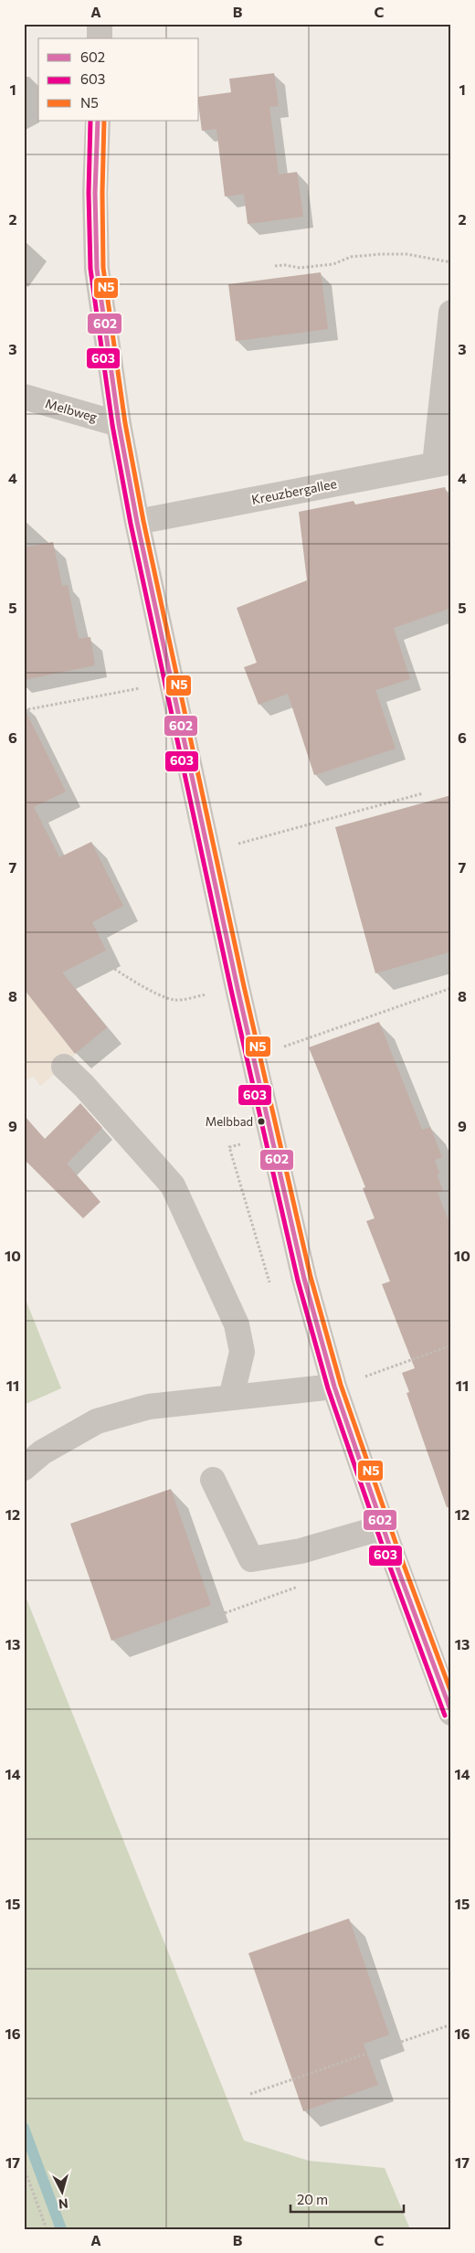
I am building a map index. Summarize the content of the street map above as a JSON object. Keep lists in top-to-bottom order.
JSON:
{
  "streets": {
    "street": ["Melbweg", "Kreuzbergallee"]
  },
  "places": ["Melbbad"],
  "lines": ["transit line 602", "transit line 603", "transit line N5"],
  "legend": ["602", "603", "N5"],
  "scale_bar": "20 m",
  "north": "bottom",
  "grid": {
    "columns": ["A", "B", "C"],
    "rows": [
      "1",
      "2",
      "3",
      "4",
      "5",
      "6",
      "7",
      "8",
      "9",
      "10",
      "11",
      "12",
      "13",
      "14",
      "15",
      "16",
      "17"
    ]
  }
}
